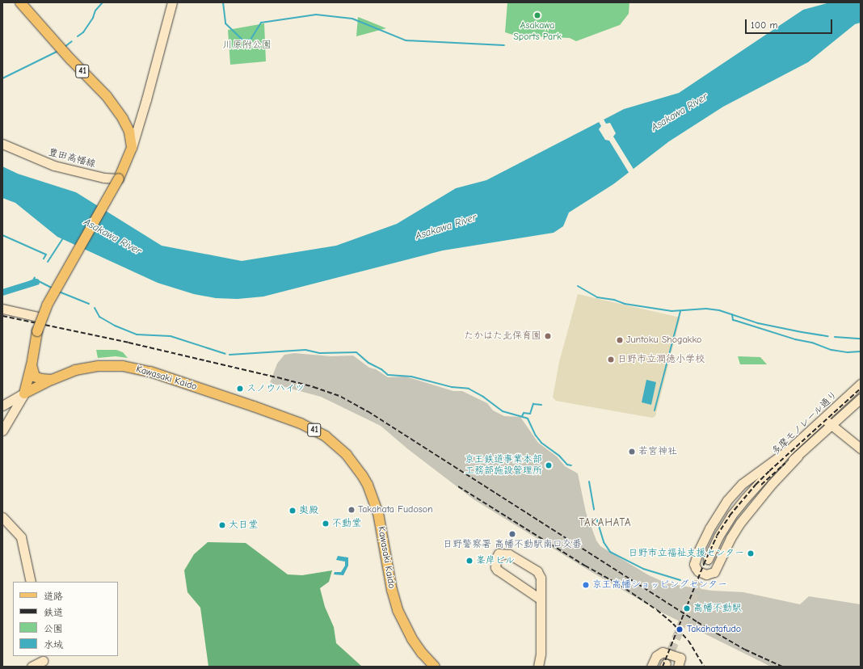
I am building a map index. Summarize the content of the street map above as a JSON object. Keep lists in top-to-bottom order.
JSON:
{
  "streets": {
    "main road": [
      "41",
      "豊田高幡線",
      "Kawasaki Kaido",
      "多摩モノレール通り"
    ]
  },
  "crossings": [
    ["41", "Kawasaki Kaido"]
  ],
  "districts": ["TAKAHATA"],
  "water": ["Asakawa River"],
  "parks": ["川原附公園"],
  "places": [
    "Asakawa Sports Park",
    "たかはた北保育園",
    "Juntoku Shogakko",
    "日野市立潤徳小学校",
    "スノウハイツ",
    "若宮神社",
    "京王鉄道事業本部 工務部施設管理所",
    "Takahata Fudoson",
    "奥殿",
    "不動堂",
    "大日堂",
    "日野警察署 高幡不動駅南口交番",
    "日野市立福祉支援センター",
    "峯岸ビル",
    "京王高幡ショッピングセンター",
    "高幡不動駅",
    "Takahatafudo"
  ],
  "legend": [
    "道路",
    "鉄道",
    "公園",
    "水域"
  ],
  "scale_bar": "100 m"
}
